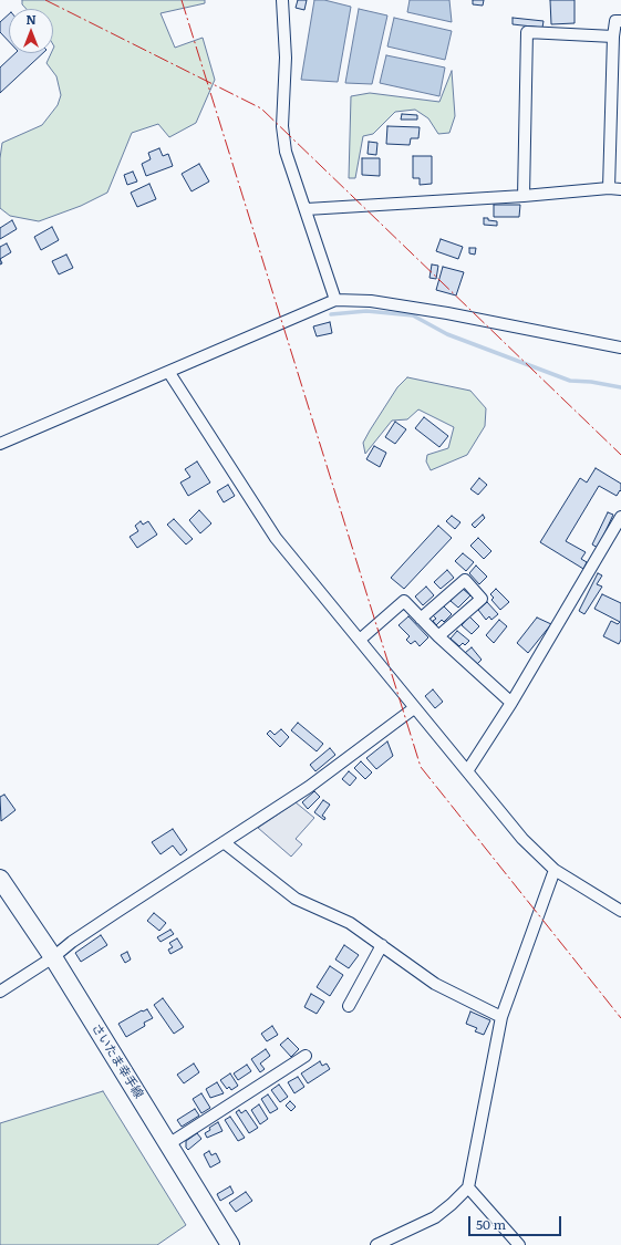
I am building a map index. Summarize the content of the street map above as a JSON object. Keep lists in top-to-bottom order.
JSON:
{
  "streets": {
    "main road": ["さいたま幸手線"]
  },
  "scale_bar": "50 m",
  "north": "top"
}
